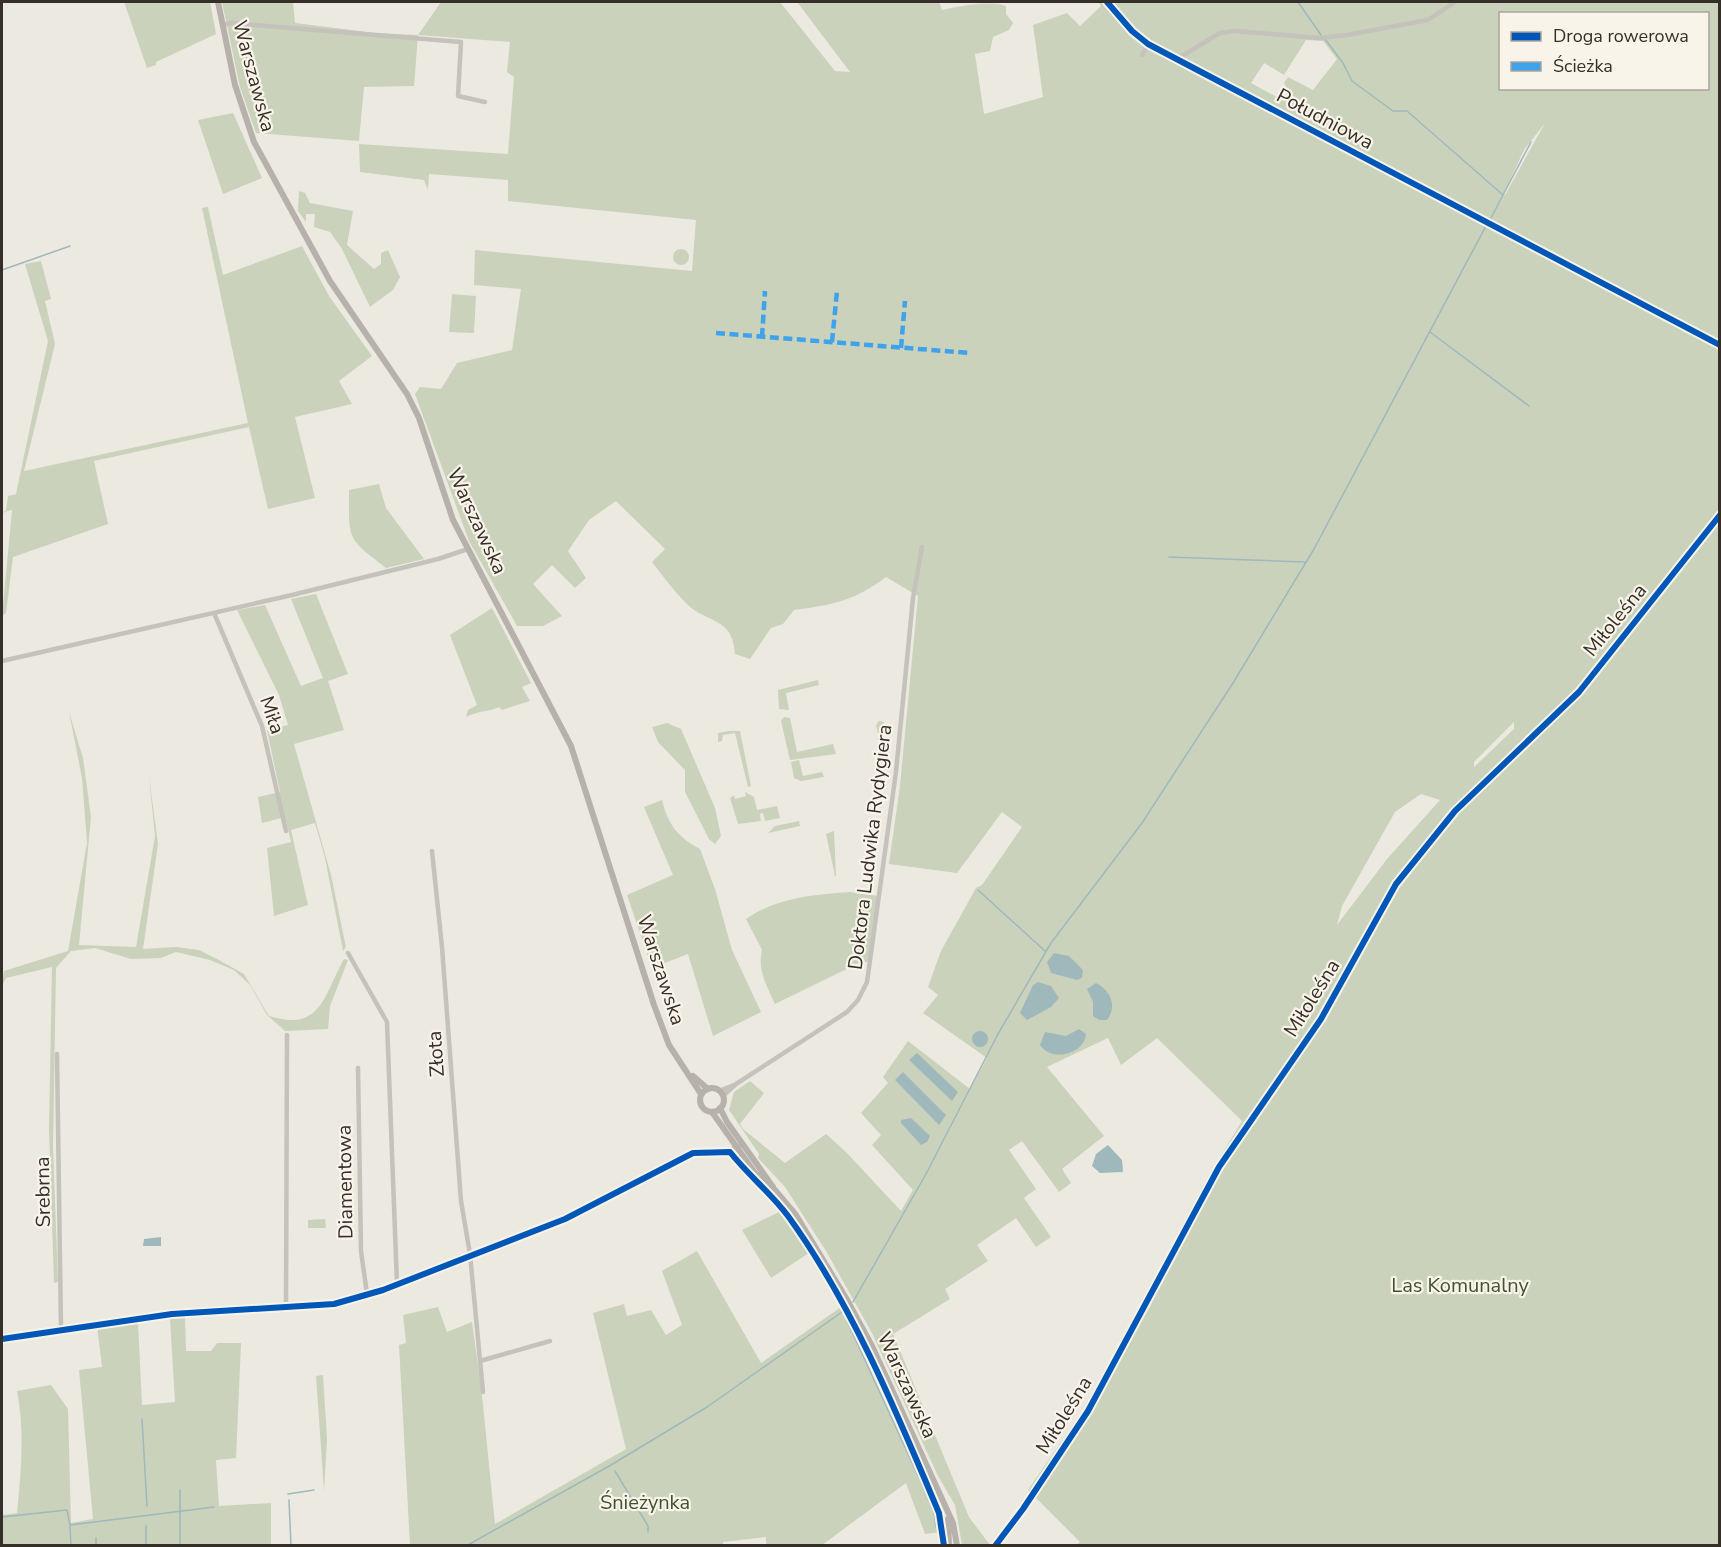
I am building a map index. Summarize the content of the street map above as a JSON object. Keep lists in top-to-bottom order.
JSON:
{
  "streets": {
    "main road": ["Warszawska"],
    "street": [
      "Południowa",
      "Miłoleśna",
      "Miła",
      "Doktora Ludwika Rydygiera",
      "Złota",
      "Diamentowa",
      "Srebrna"
    ]
  },
  "crossings": [
    ["Warszawska", "Doktora Ludwika Rydygiera"]
  ],
  "parks": ["Las Komunalny", "Śnieżynka"],
  "legend": ["Droga rowerowa", "Ścieżka"]
}
